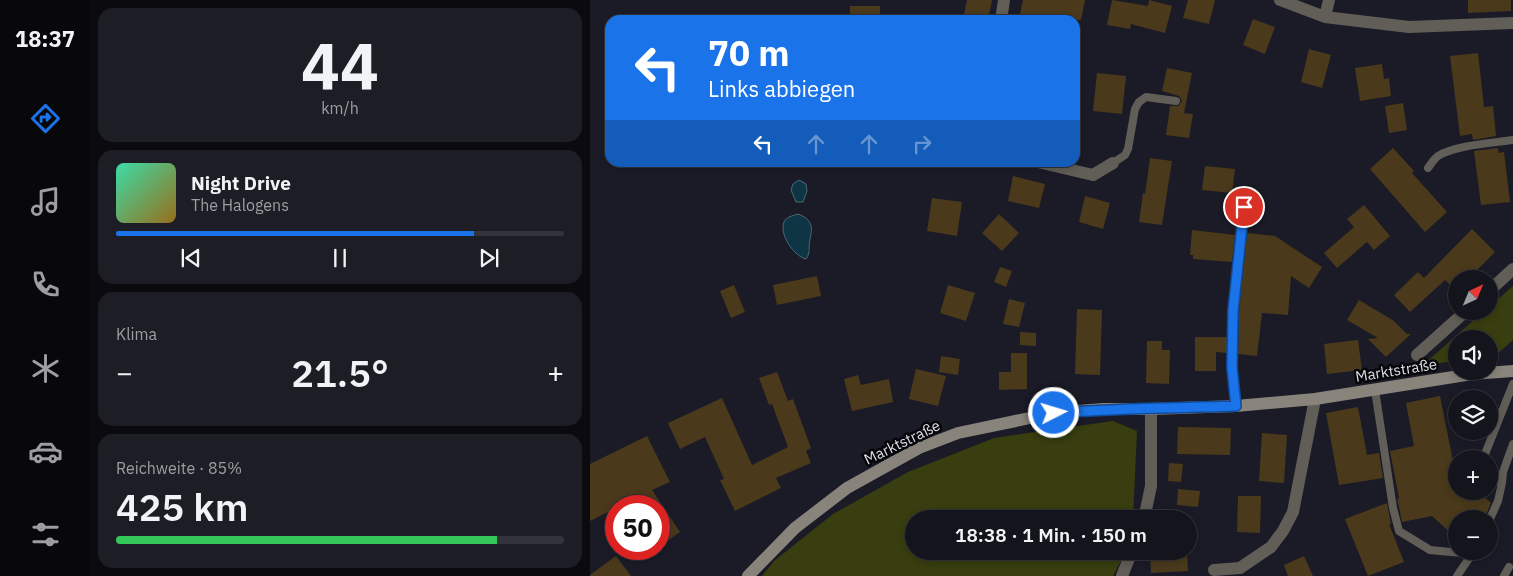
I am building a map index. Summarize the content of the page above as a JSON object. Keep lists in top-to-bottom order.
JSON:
{
  "streets": {
    "main road": ["Marktstraße"]
  },
  "north": "top right",
  "page": {
    "tabs": "18:37",
    "tile": [
      ["44", "km/h"],
      "Klima",
      ["Reichweite · 85%", "425 km"]
    ],
    "turn": ["70 m", "Links abbiegen"],
    "song": ["Night Drive", "The Halogens"],
    "map_buttons": ["+", "−"],
    "heat": ["−", "21.5°", "+"],
    "limit": "50",
    "trip": "18:38 · 1 Min. · 150 m"
  }
}
